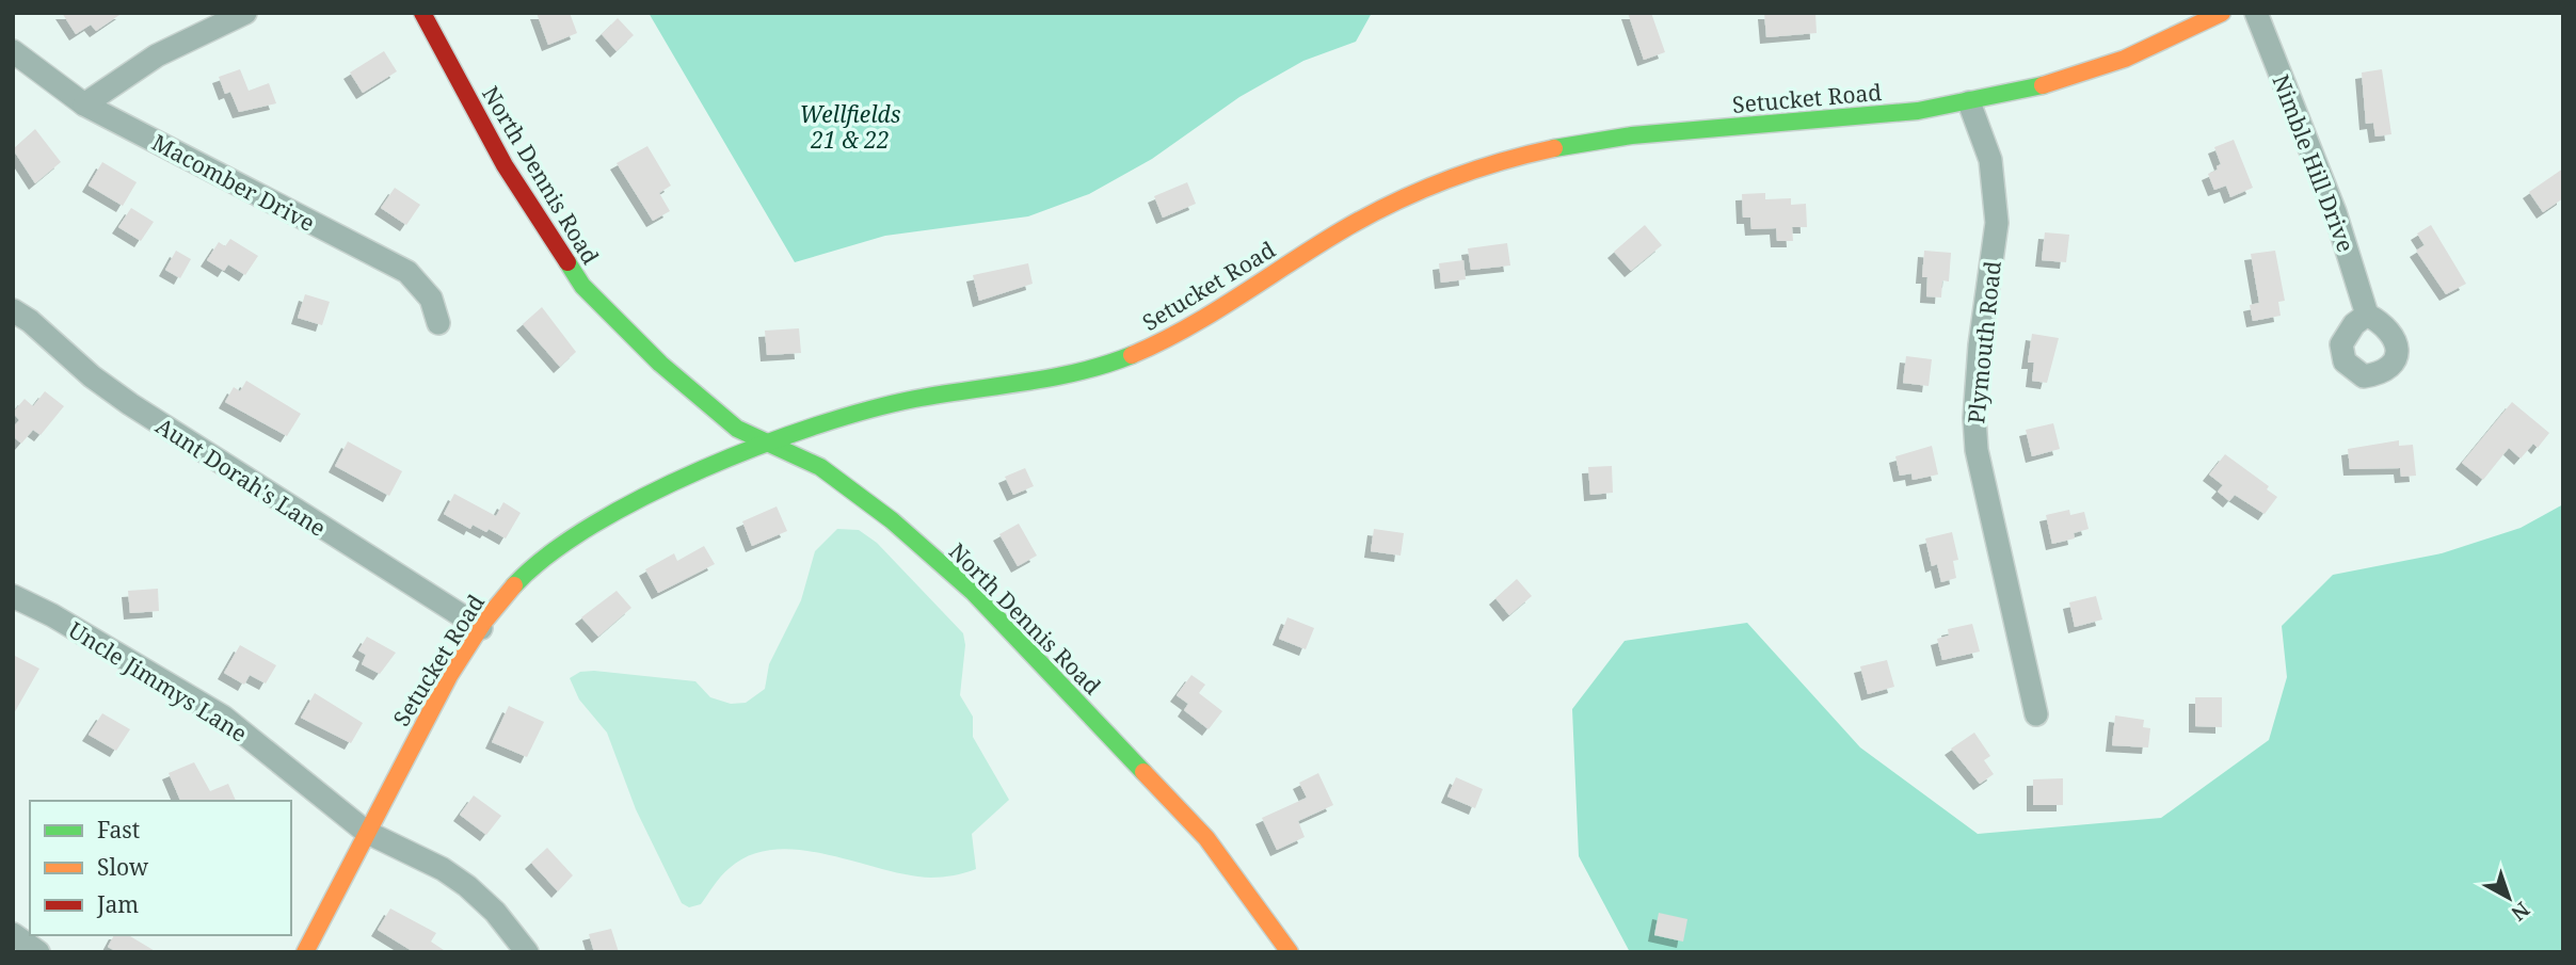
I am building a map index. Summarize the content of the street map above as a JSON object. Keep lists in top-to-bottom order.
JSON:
{
  "streets": {
    "main road": ["Setucket Road", "North Dennis Road"],
    "street": [
      "Nimble Hill Drive",
      "Macomber Drive",
      "Plymouth Road",
      "Aunt Dorah's Lane",
      "Uncle Jimmys Lane"
    ]
  },
  "crossings": [
    ["Setucket Road", "North Dennis Road"],
    ["Setucket Road", "Plymouth Road"],
    ["Setucket Road", "Aunt Dorah's Lane"],
    ["Setucket Road", "Uncle Jimmys Lane"]
  ],
  "parks": ["Wellfields 21 & 22"],
  "legend": ["Fast", "Slow", "Jam"],
  "north": "bottom right"
}
